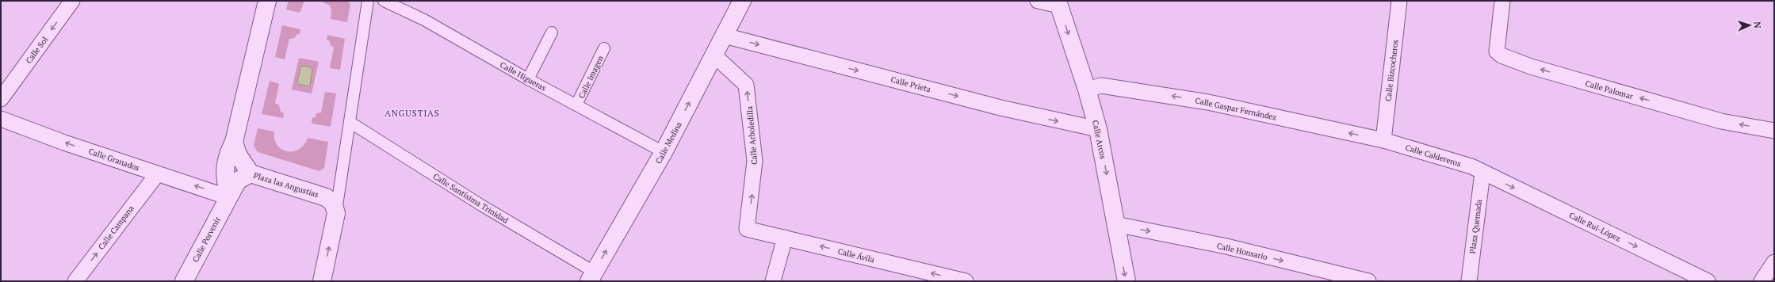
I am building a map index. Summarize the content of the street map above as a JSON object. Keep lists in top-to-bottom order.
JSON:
{
  "streets": {
    "street": [
      "Calle Sol",
      "Calle Bizcocheros",
      "Calle Higueras",
      "Calle Imagen",
      "Calle Prieta",
      "Calle Palomar",
      "Calle Gaspar Fernández",
      "Calle Arboledilla",
      "Calle Arcos",
      "Calle Medina",
      "Calle Caldereros",
      "Calle Granados",
      "Plaza las Angustias",
      "Calle Santísima Trinidad",
      "Plaza Quemada",
      "Calle Rui-López",
      "Calle Campana",
      "Calle Porvenir",
      "Calle Honsario",
      "Calle Ávila"
    ]
  },
  "crossings": [
    ["Calle Bizcocheros", "Calle Gaspar Fernández"],
    ["Calle Bizcocheros", "Calle Caldereros"],
    ["Calle Higueras", "Calle Imagen"],
    ["Calle Higueras", "Calle Medina"],
    ["Calle Prieta", "Calle Arcos"],
    ["Calle Prieta", "Calle Medina"],
    ["Calle Gaspar Fernández", "Calle Arcos"],
    ["Calle Gaspar Fernández", "Calle Caldereros"],
    ["Calle Arboledilla", "Calle Medina"],
    ["Calle Arboledilla", "Calle Ávila"],
    ["Calle Arcos", "Calle Honsario"],
    ["Calle Medina", "Calle Santísima Trinidad"],
    ["Calle Caldereros", "Plaza Quemada"],
    ["Calle Caldereros", "Calle Rui-López"],
    ["Calle Granados", "Calle Campana"],
    ["Calle Granados", "Calle Porvenir"],
    ["Plaza las Angustias", "Calle Porvenir"],
    ["Plaza Quemada", "Calle Rui-López"]
  ],
  "one_way": [
    "Calle Sol",
    "Calle Prieta",
    "Calle Palomar",
    "Calle Gaspar Fernández",
    "Calle Arboledilla",
    "Calle Arcos",
    "Calle Granados",
    "Calle Rui-López",
    "Calle Campana",
    "Calle Honsario",
    "Calle Ávila"
  ],
  "districts": ["ANGUSTIAS"],
  "north": "right"
}
